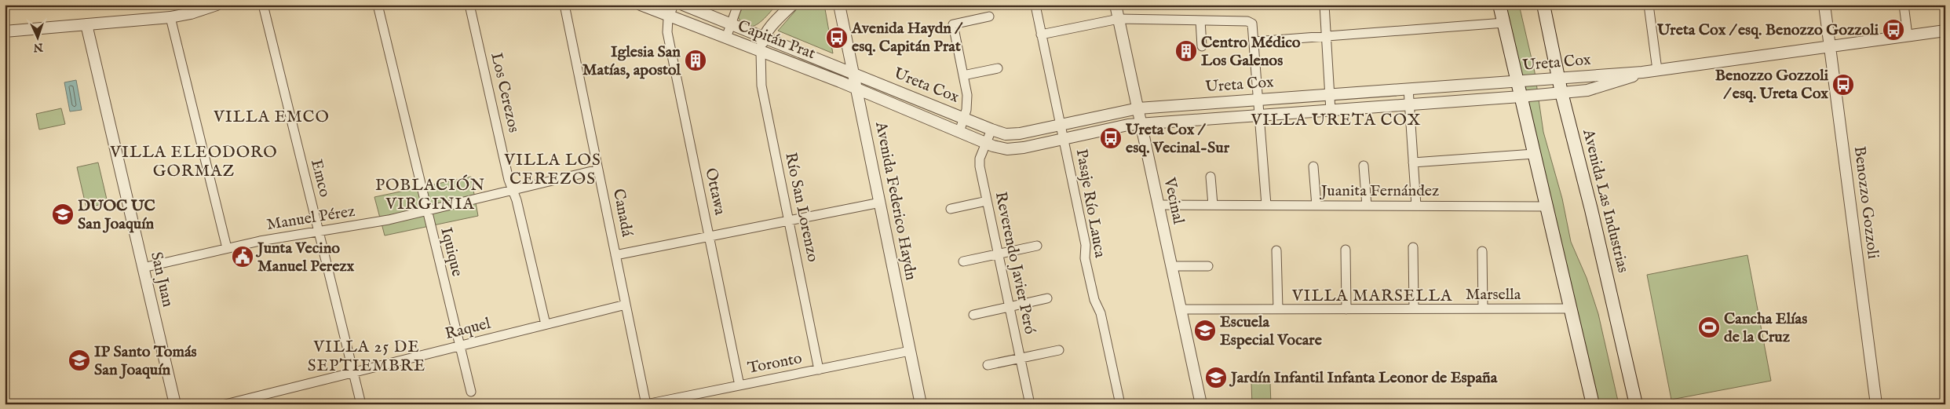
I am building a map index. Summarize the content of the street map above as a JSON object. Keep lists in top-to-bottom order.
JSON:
{
  "streets": {
    "main road": ["Avenida Las Industrias"],
    "street": [
      "Capitán Prat",
      "Ureta Cox",
      "Los Cerezos",
      "Emco",
      "Juanita Fernández",
      "Ottawa",
      "Avenida Federico Haydn",
      "Vecinal",
      "Benozzo Gozzoli",
      "Pasaje Río Lauca",
      "Río San Lorenzo",
      "Canadá",
      "Manuel Pérez",
      "Iquique",
      "Reverendo Javier Peró",
      "San Juan",
      "Marsella",
      "Raquel",
      "Toronto"
    ]
  },
  "crossings": [
    ["Capitán Prat", "Ureta Cox"],
    ["Capitán Prat", "Ottawa"],
    ["Capitán Prat", "Avenida Federico Haydn"],
    ["Capitán Prat", "Río San Lorenzo"],
    ["Ureta Cox", "Avenida Federico Haydn"],
    ["Ureta Cox", "Vecinal"],
    ["Ureta Cox", "Avenida Las Industrias"],
    ["Ureta Cox", "Benozzo Gozzoli"],
    ["Ureta Cox", "Pasaje Río Lauca"],
    ["Ureta Cox", "Reverendo Javier Peró"],
    ["Los Cerezos", "Manuel Pérez"],
    ["Los Cerezos", "Raquel"],
    ["Emco", "Manuel Pérez"],
    ["Emco", "Raquel"],
    ["Juanita Fernández", "Vecinal"],
    ["Ottawa", "Toronto"],
    ["Avenida Federico Haydn", "Toronto"],
    ["Vecinal", "Marsella"],
    ["Río San Lorenzo", "Toronto"],
    ["Canadá", "Manuel Pérez"],
    ["Canadá", "Raquel"],
    ["Canadá", "Toronto"],
    ["Manuel Pérez", "Iquique"],
    ["Manuel Pérez", "San Juan"],
    ["Iquique", "Raquel"]
  ],
  "districts": [
    "VILLA EMCO",
    "VILLA URETA COX",
    "VILLA ELEODORO GORMAZ",
    "VILLA LOS CEREZOS",
    "POBLACIÓN VIRGINIA",
    "VILLA MARSELLA",
    "VILLA 25 DE SEPTIEMBRE"
  ],
  "places": {
    "bus stop": [
      "Ureta Cox / esq. Benozzo Gozzoli",
      "Avenida Haydn / esq. Capitán Prat",
      "Benozzo Gozzoli / esq. Ureta Cox",
      "Ureta Cox / esq. Vecinal-Sur"
    ],
    "building": ["Centro Médico Los Galenos", "Iglesia San Matías, apostol"],
    "school or university": [
      "DUOC UC San Joaquín",
      "Escuela Especial Vocare",
      "IP Santo Tomás San Joaquín",
      "Jardín Infantil Infanta Leonor de España"
    ],
    "public building": ["Junta Vecino Manuel Perezx"],
    "sports": ["Cancha Elías de la Cruz"]
  },
  "north": "bottom"
}
